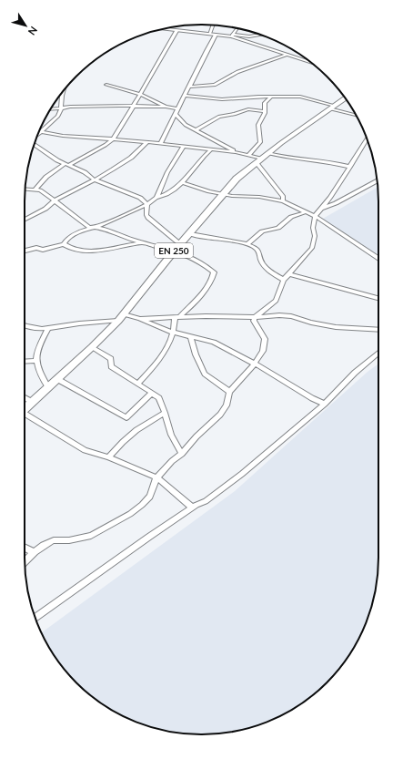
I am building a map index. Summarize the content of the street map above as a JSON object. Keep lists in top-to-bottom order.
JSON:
{
  "streets": {
    "main road": ["EN 250"]
  },
  "north": "bottom right"
}
